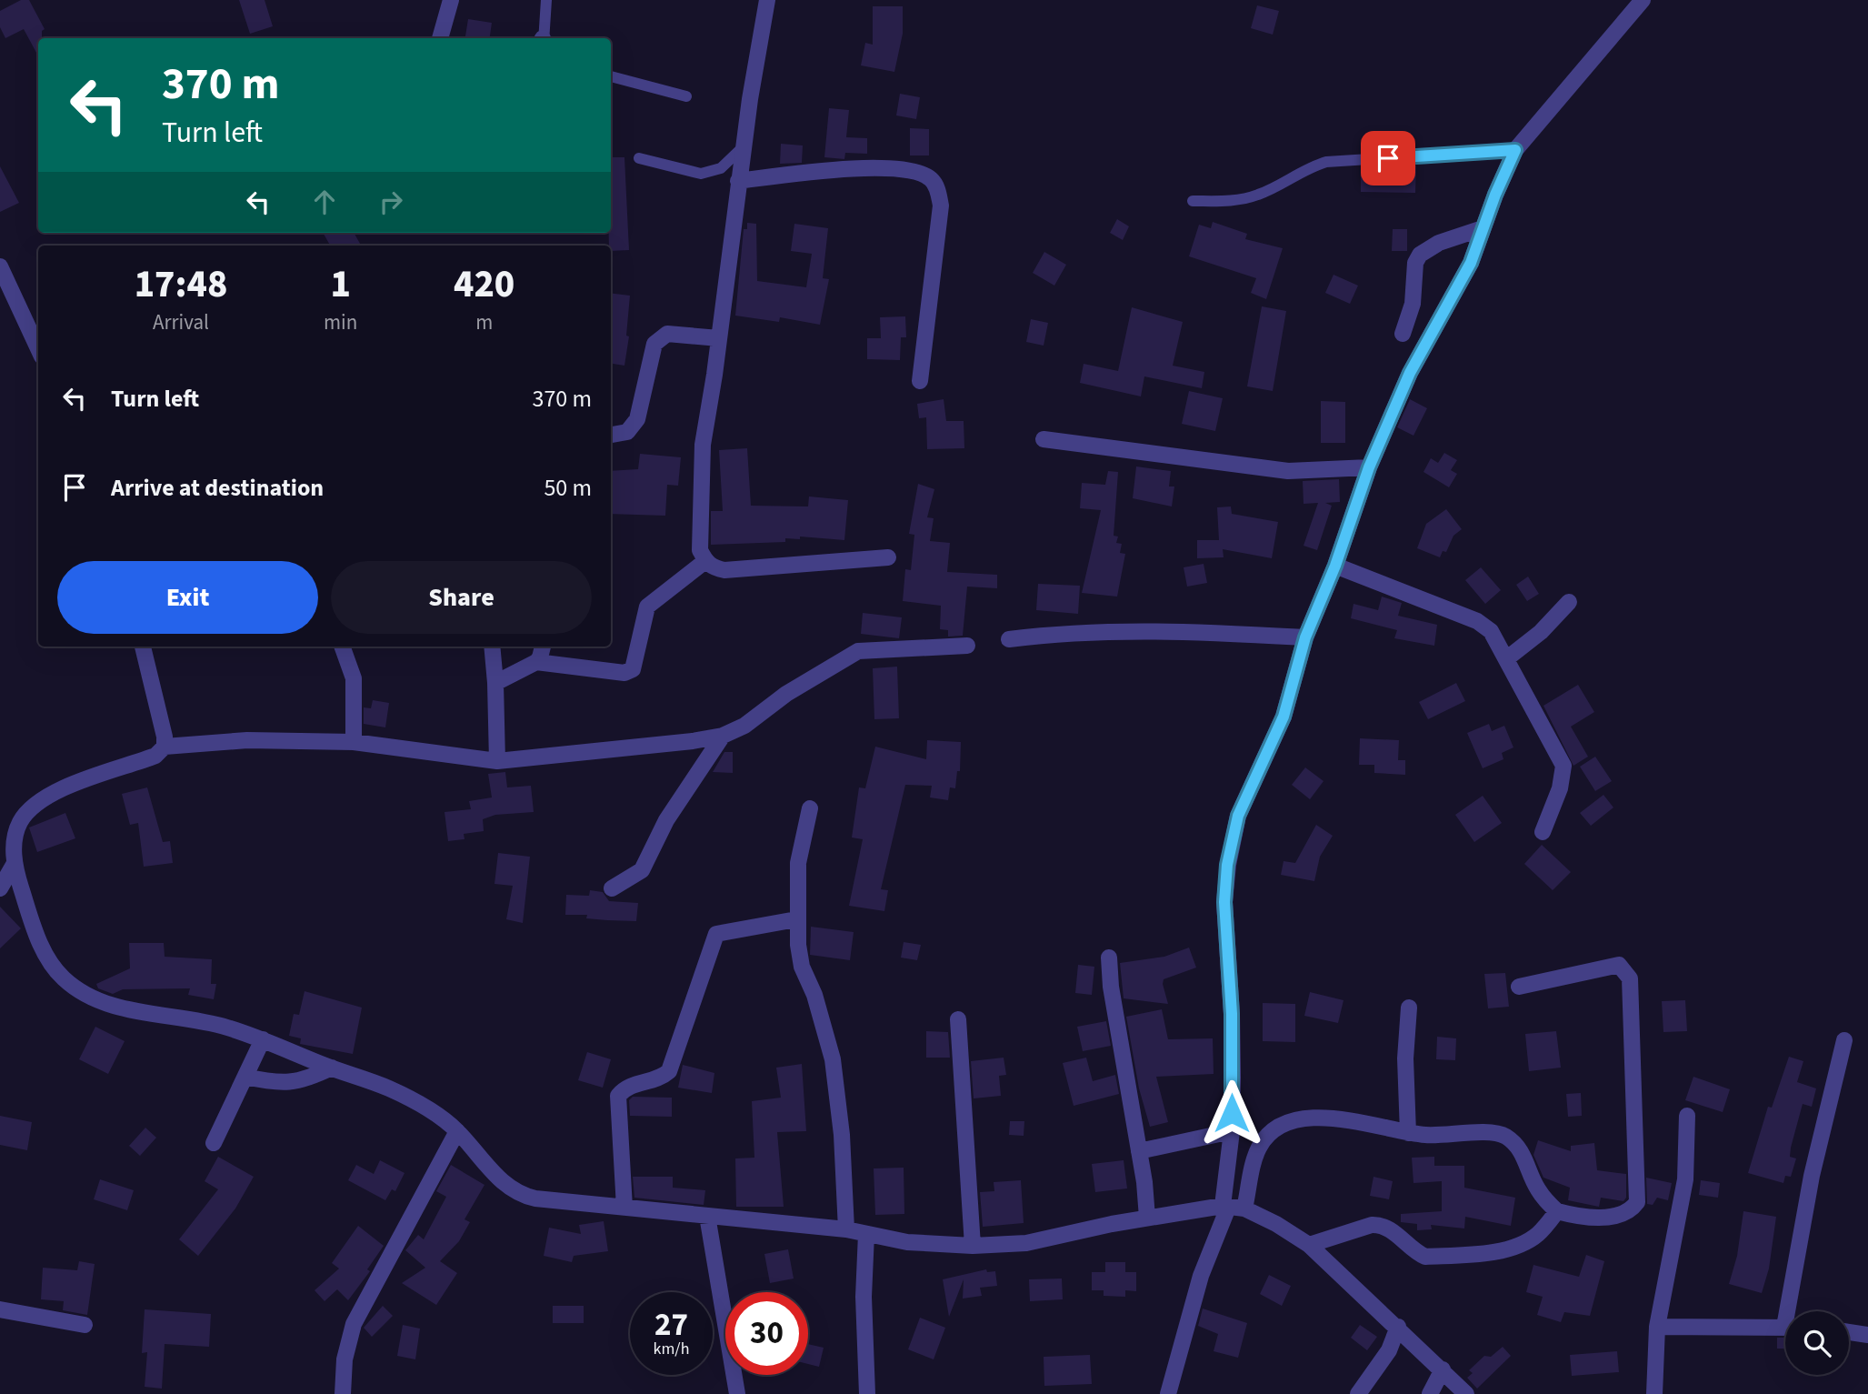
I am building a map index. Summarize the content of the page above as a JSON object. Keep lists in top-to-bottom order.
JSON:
{
  "page": {
    "turn": ["370 m", "Turn left"],
    "eta": [
      "17:48",
      "Arrival",
      "1",
      "min",
      "420",
      "m"
    ],
    "list": [
      {
        "name": "Turn left",
        "value": "370 m"
      },
      {
        "name": "Arrive at destination",
        "value": "50 m"
      }
    ],
    "buttons": ["Exit", "Share"],
    "speed": "27 km/h",
    "limit": "30"
  }
}
